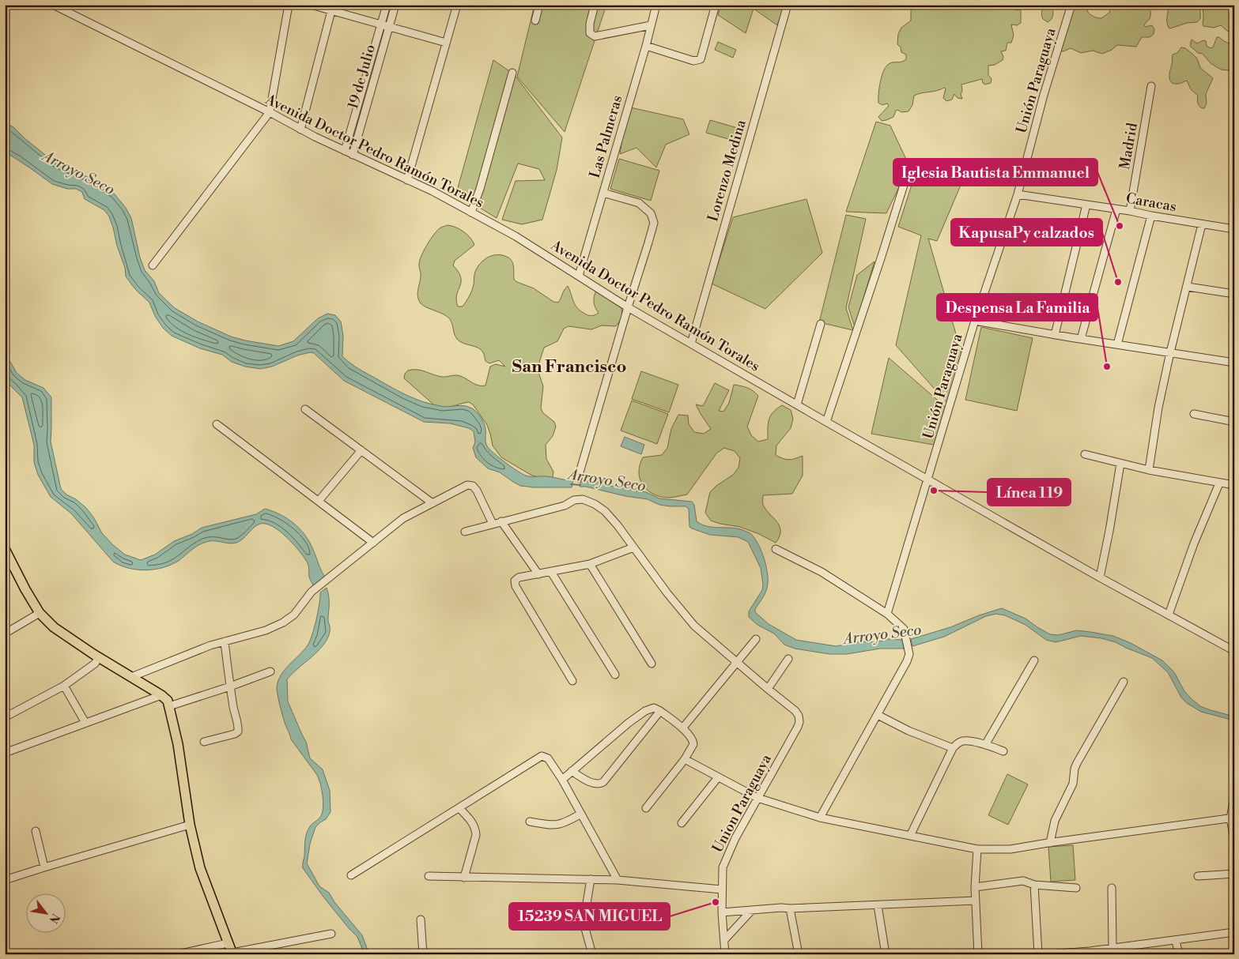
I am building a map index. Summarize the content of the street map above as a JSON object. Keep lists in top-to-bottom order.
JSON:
{
  "streets": {
    "street": [
      "19 de Julio",
      "Unión Paraguaya",
      "Las Palmeras",
      "Madrid",
      "Avenida Doctor Pedro Ramón Torales",
      "Lorenzo Medina",
      "Caracas",
      "Union Paraguaya"
    ]
  },
  "crossings": [
    ["19 de Julio", "Avenida Doctor Pedro Ramón Torales"],
    ["Unión Paraguaya", "Avenida Doctor Pedro Ramón Torales"],
    ["Unión Paraguaya", "Caracas"],
    ["Las Palmeras", "Avenida Doctor Pedro Ramón Torales"],
    ["Madrid", "Caracas"],
    ["Avenida Doctor Pedro Ramón Torales", "Lorenzo Medina"]
  ],
  "districts": ["San Francisco"],
  "water": ["Arroyo Seco"],
  "places": [
    "Iglesia Bautista Emmanuel",
    "KapusaPy calzados",
    "Despensa La Familia",
    "Línea 119",
    "15239 SAN MIGUEL"
  ],
  "north": "bottom right"
}
